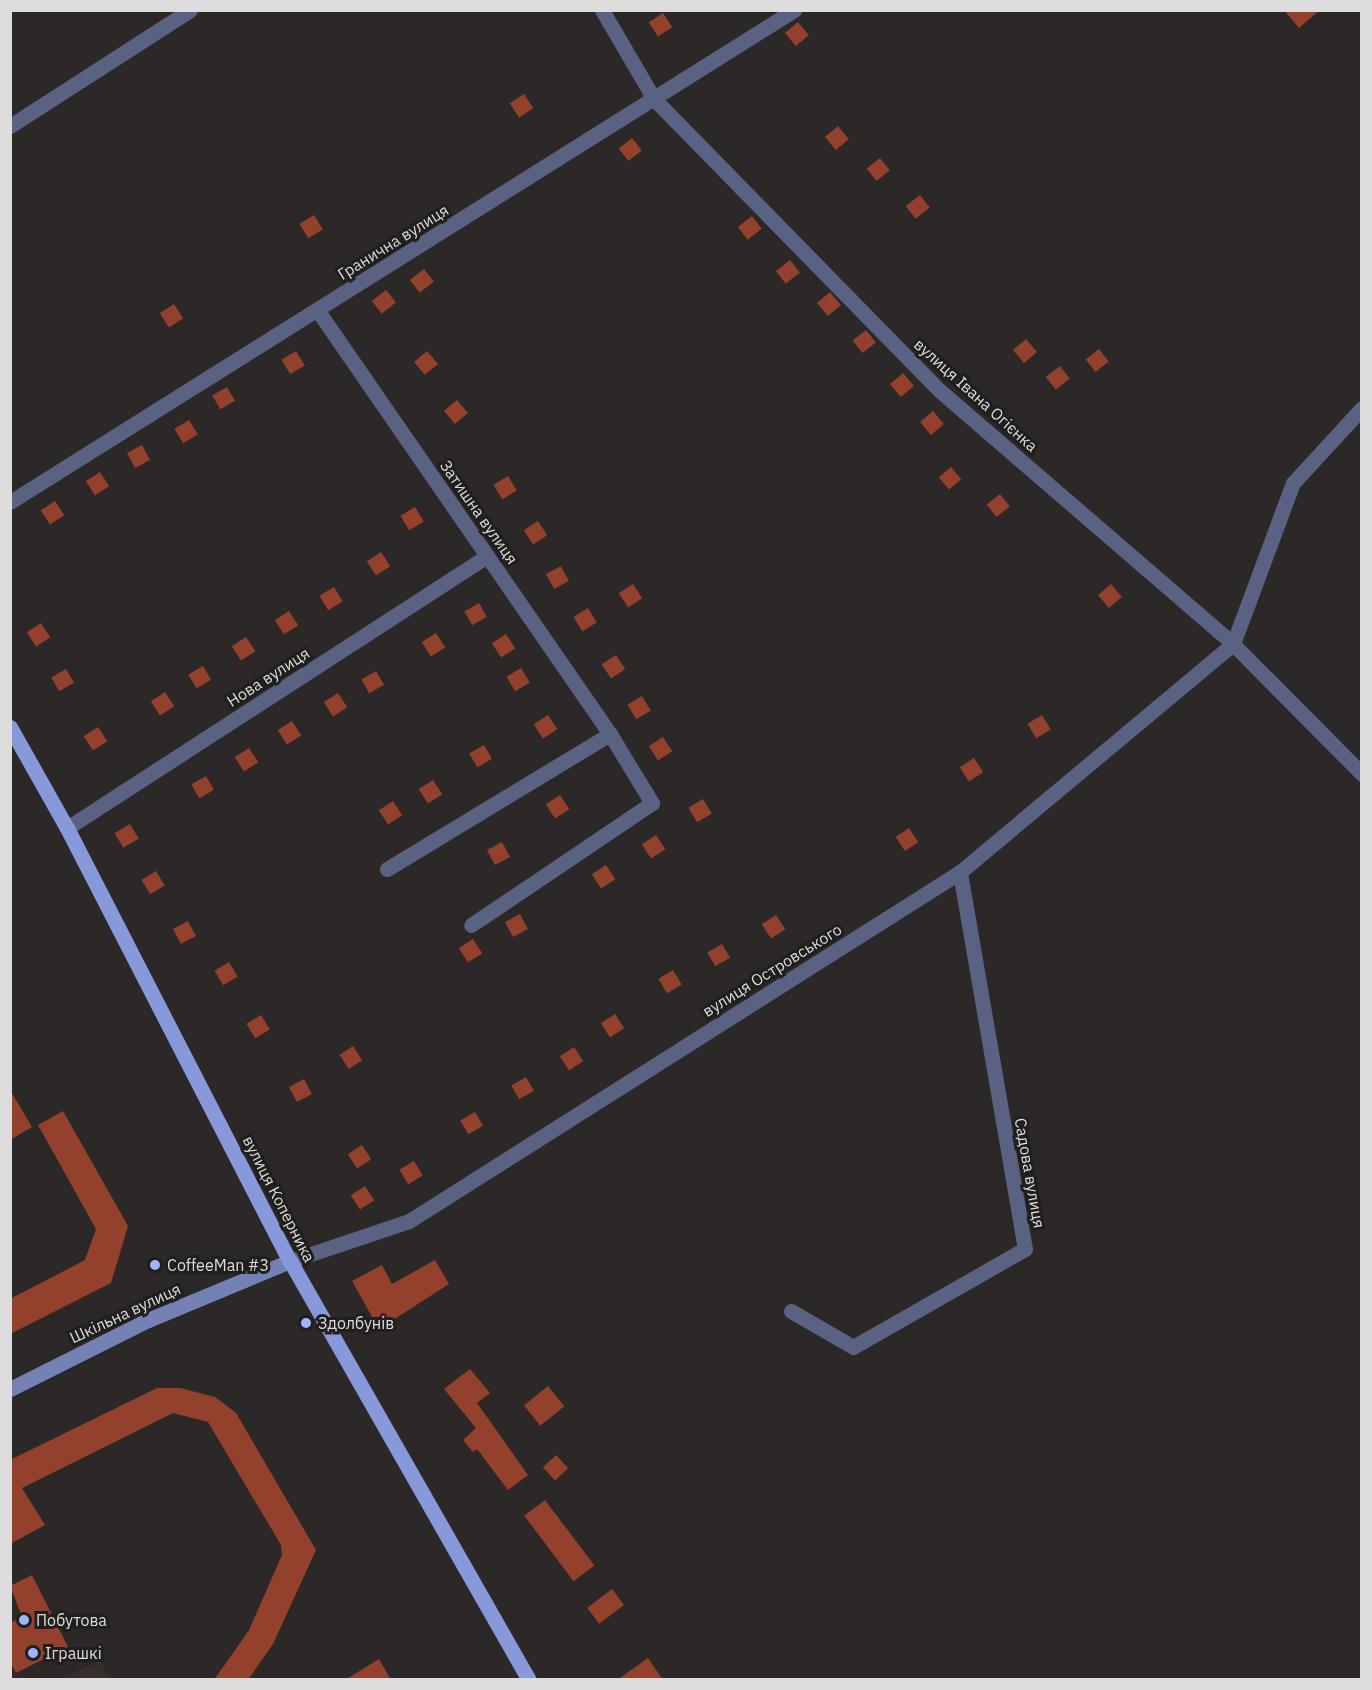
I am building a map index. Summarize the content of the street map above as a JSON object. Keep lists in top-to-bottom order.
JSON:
{
  "streets": {
    "main road": ["вулиця Коперника", "Шкільна вулиця"],
    "street": [
      "Гранична вулиця",
      "вулиця Івана Огієнка",
      "Затишна вулиця",
      "Нова вулиця",
      "вулиця Островського",
      "Садова вулиця"
    ]
  },
  "crossings": [
    ["Гранична вулиця", "вулиця Івана Огієнка"],
    ["Гранична вулиця", "Затишна вулиця"],
    ["вулиця Івана Огієнка", "вулиця Островського"],
    ["Затишна вулиця", "Нова вулиця"],
    ["Нова вулиця", "вулиця Коперника"],
    ["вулиця Островського", "Садова вулиця"],
    ["вулиця Островського", "вулиця Коперника"],
    ["вулиця Островського", "Шкільна вулиця"],
    ["вулиця Коперника", "Шкільна вулиця"]
  ],
  "places": [
    "CoffeeMan #3",
    "Здолбунів",
    "Побутова",
    "Iграшкi"
  ]
}
